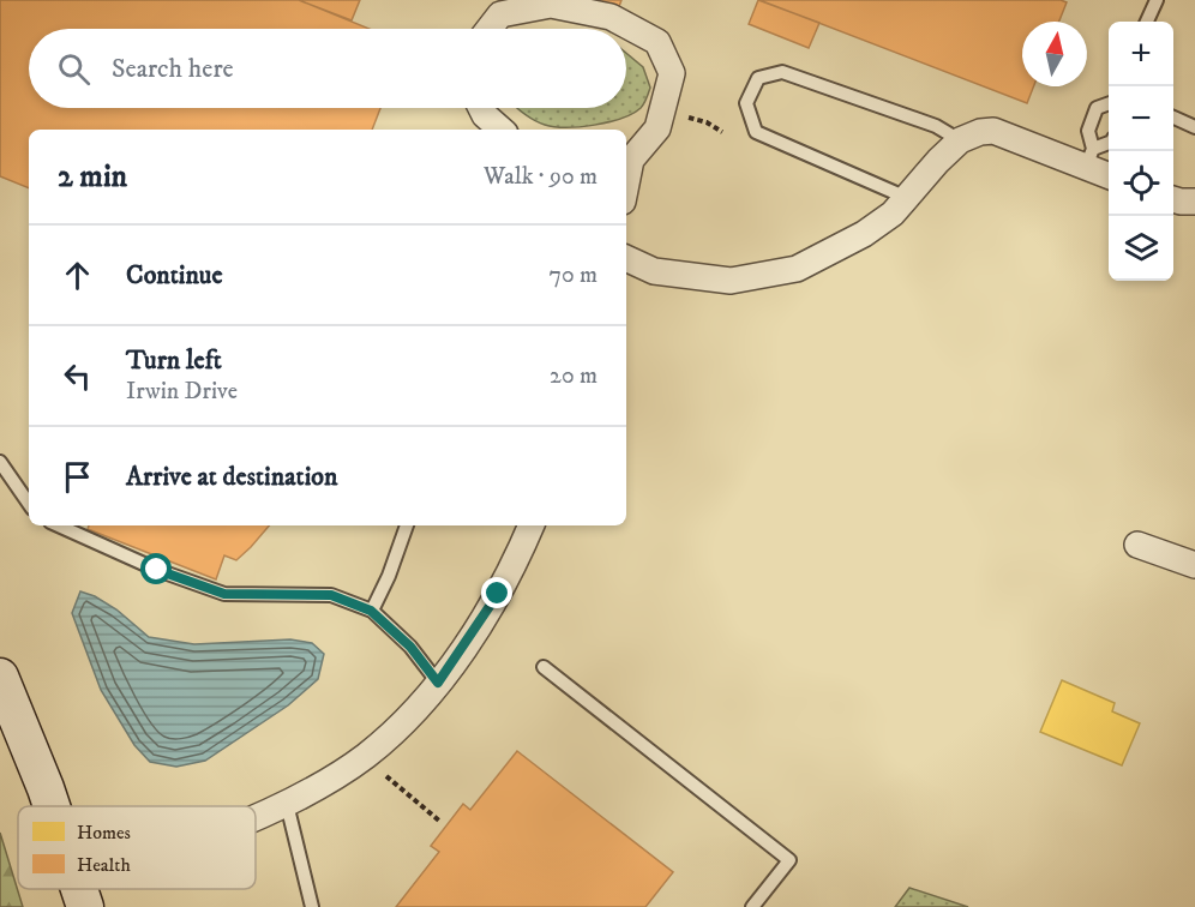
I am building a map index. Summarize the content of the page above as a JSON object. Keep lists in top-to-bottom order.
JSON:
{
  "legend": ["Homes", "Health"],
  "north": "top",
  "page": {
    "map_buttons": ["+", "−"],
    "search": "Search here",
    "heading": ["2 min", "Walk · 90 m"],
    "list": [
      ["Continue", "70 m"],
      ["Turn left", "Irwin Drive", "20 m"],
      "Arrive at destination"
    ]
  }
}
